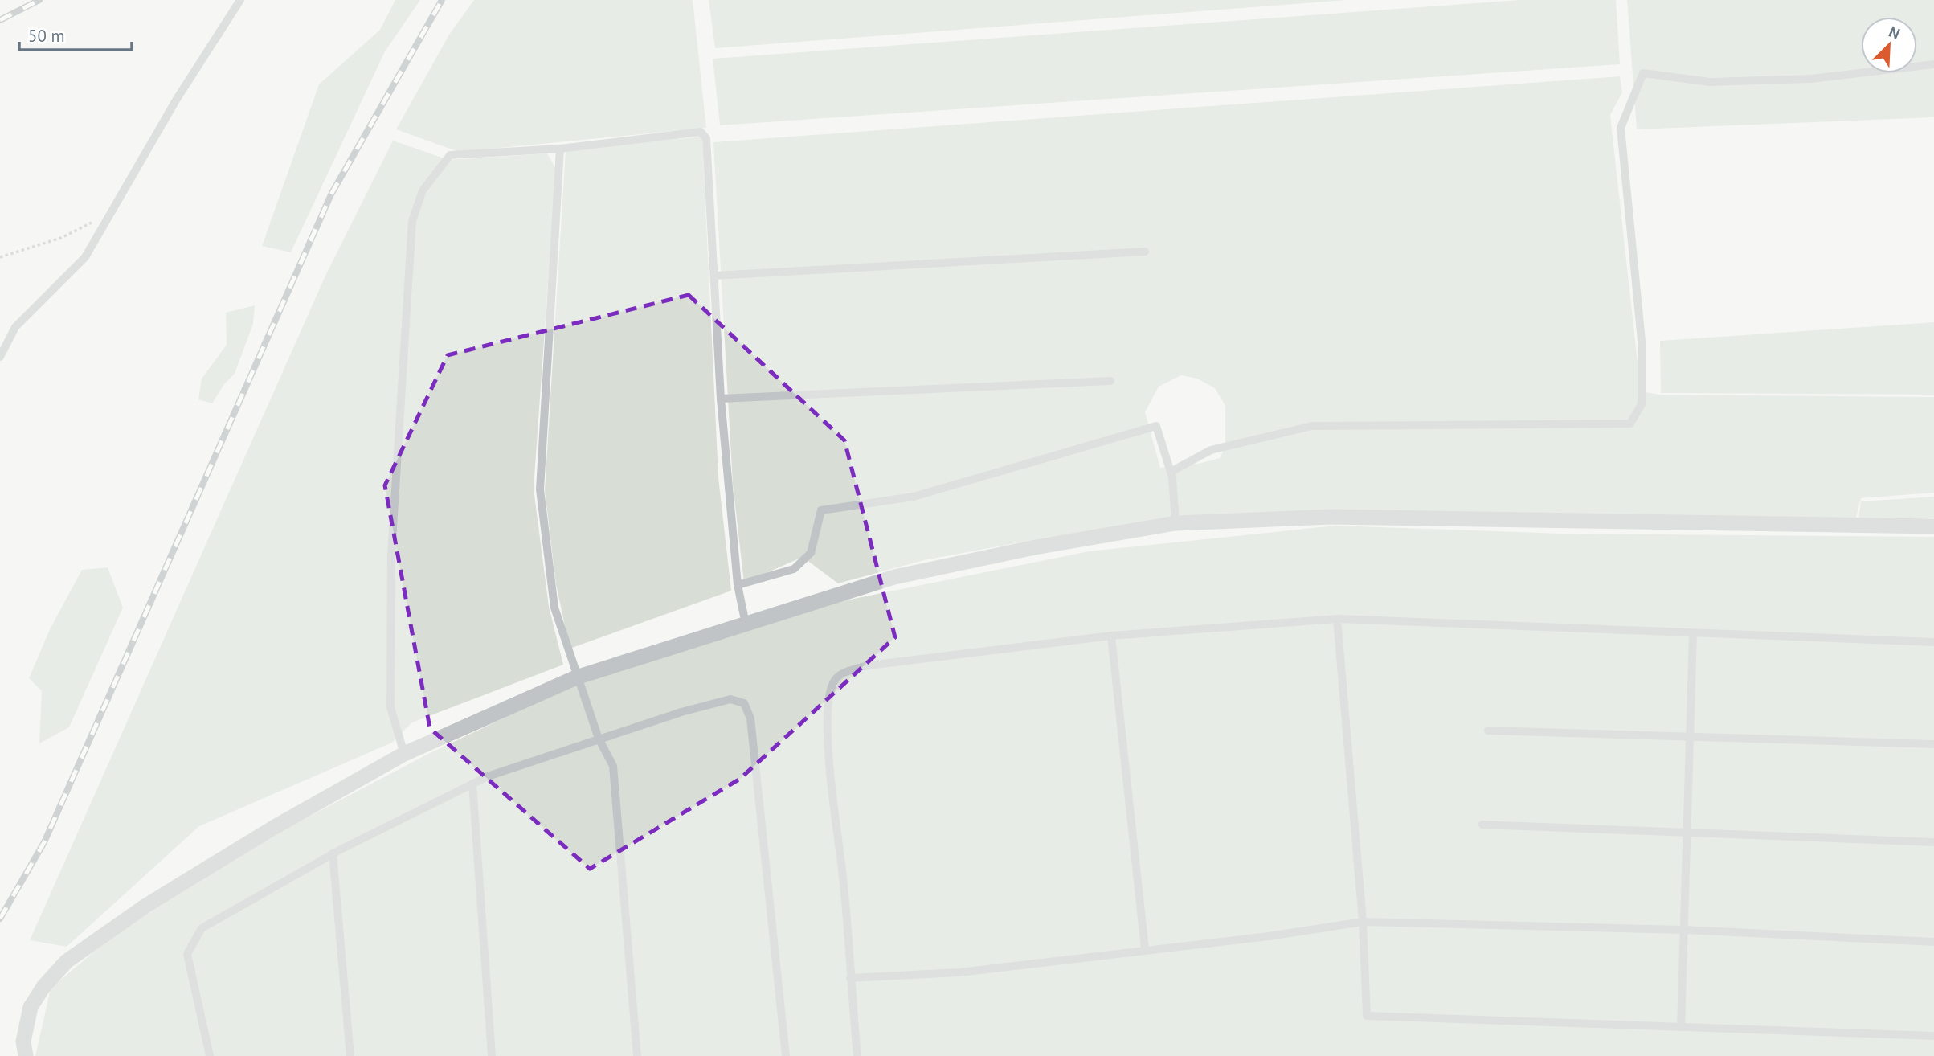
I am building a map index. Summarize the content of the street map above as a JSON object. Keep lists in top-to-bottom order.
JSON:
{
  "scale_bar": "50 m",
  "north": "top right"
}
